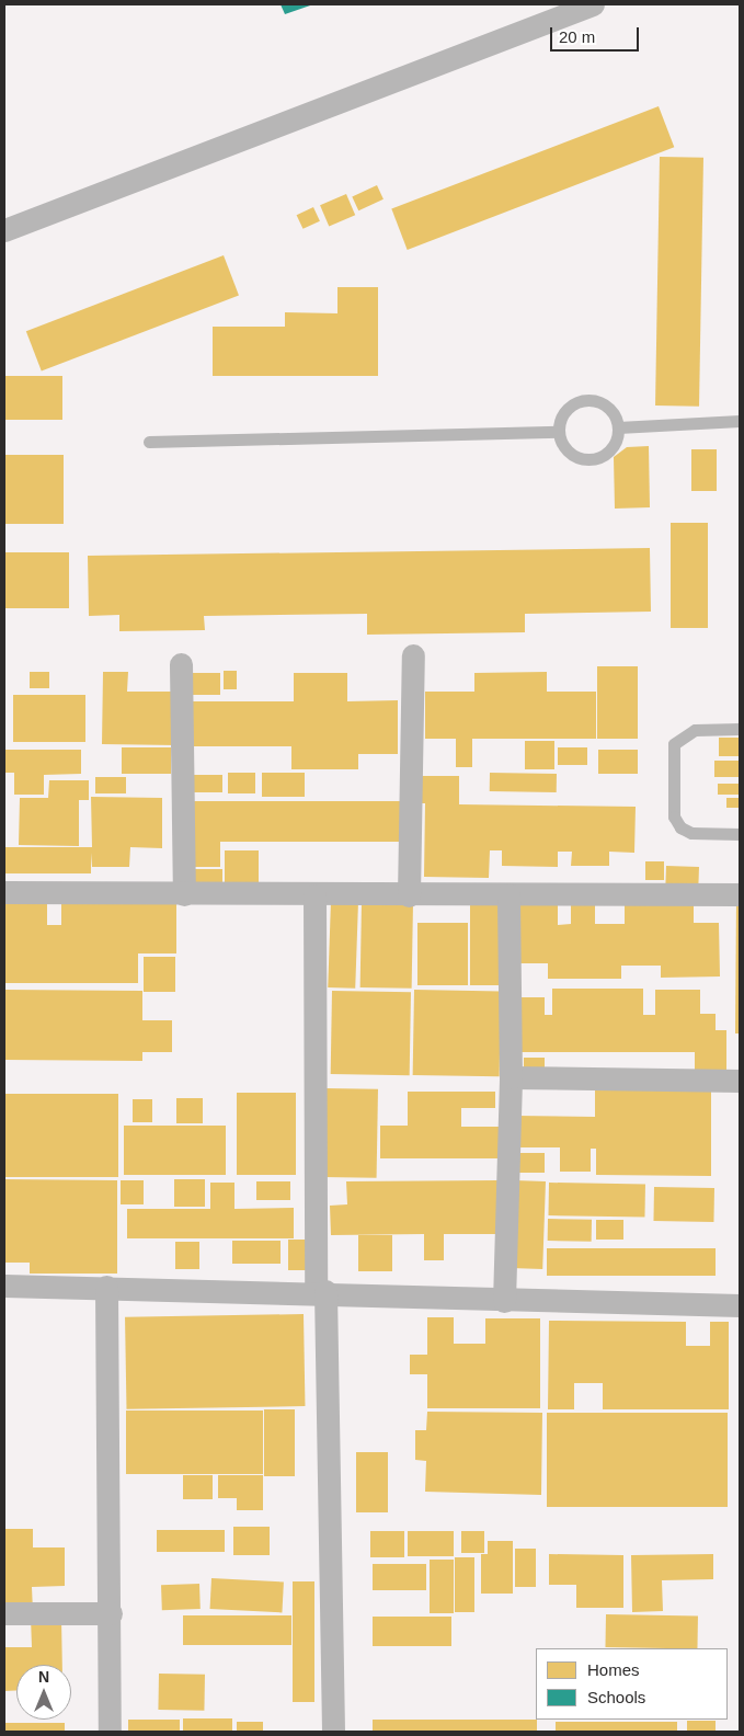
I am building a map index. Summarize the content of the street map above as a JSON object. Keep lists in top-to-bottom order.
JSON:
{
  "legend": ["Homes", "Schools"],
  "scale_bar": "20 m",
  "north": "top"
}
